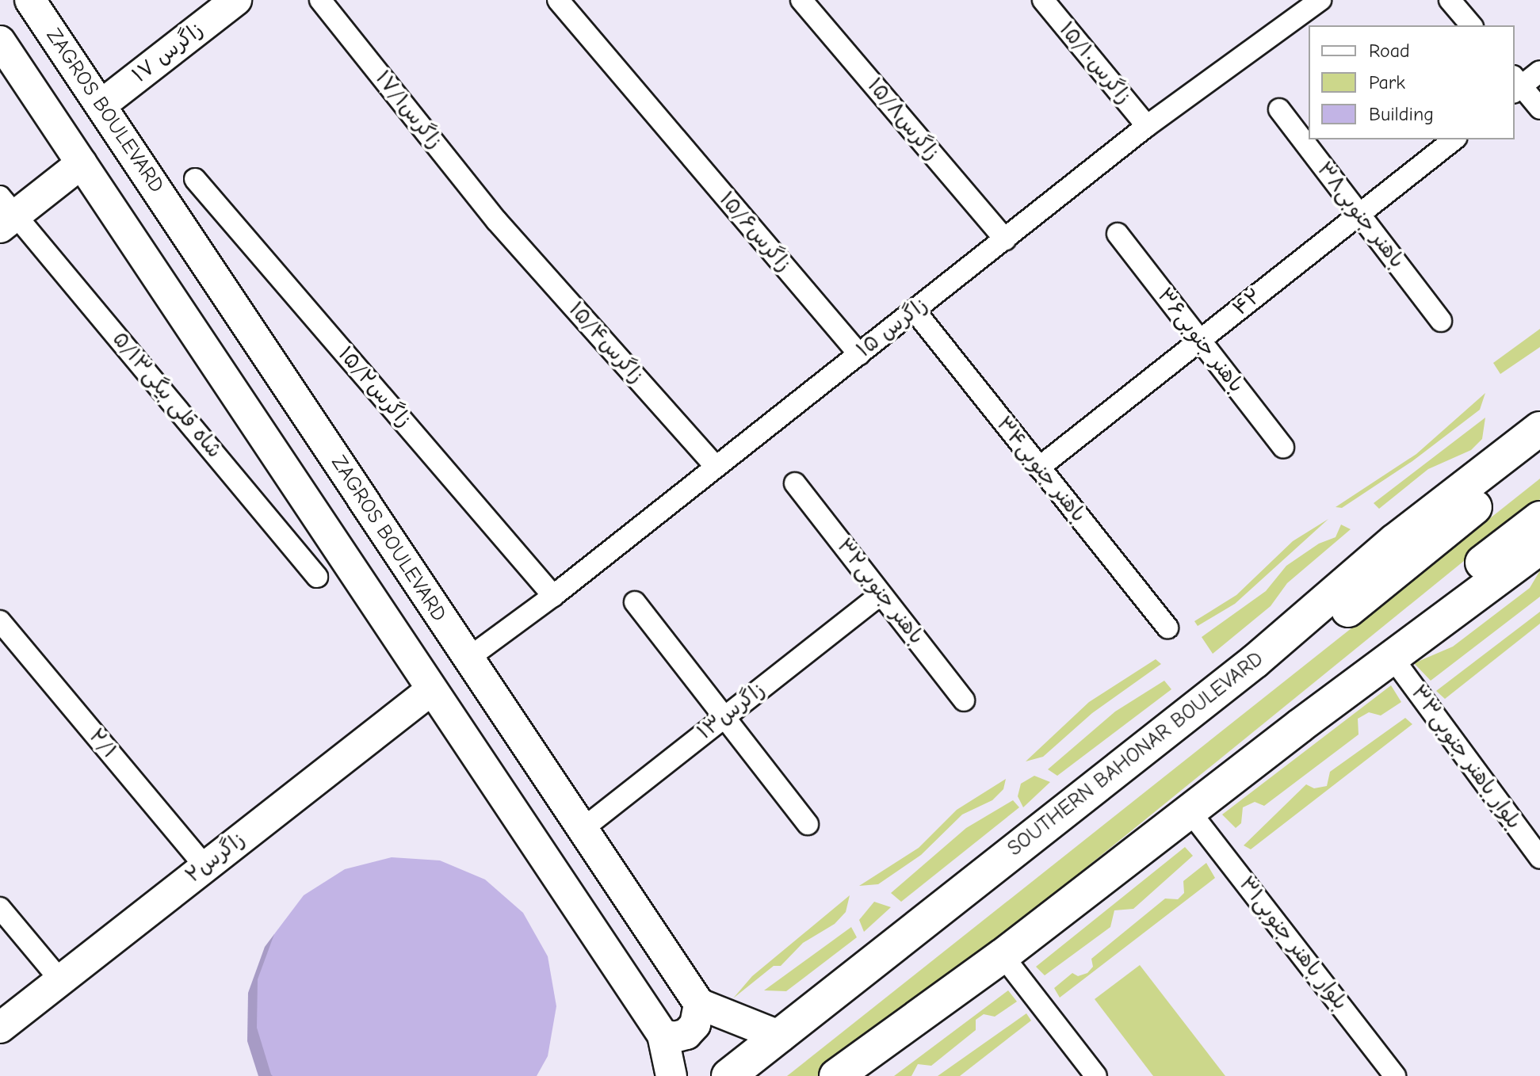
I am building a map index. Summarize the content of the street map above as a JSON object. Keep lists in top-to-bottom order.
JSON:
{
  "streets": {
    "main road": [
      "زاگرس ۱۷",
      "ZAGROS BOULEVARD",
      "SOUTHERN BAHONAR BOULEVARD",
      "زاگرس۲"
    ],
    "street": [
      "زاگرس۱۵/۱۰",
      "زاگرس۱۷/۱",
      "زاگرس۱۵/۸",
      "باهنر جنوبی۳۸",
      "زاگرس۱۵/۶",
      "۴۲",
      "زاگرس ۱۵",
      "باهنر جنوبی۳۶",
      "زاگرس۱۵/۴",
      "زاگرس۱۵/۲",
      "شاه قلی بیگی۵/۱۳",
      "باهنر جنوبی۳۴",
      "باهنر جنوبی۳۲",
      "زاگرس۱۳",
      "۲/۱",
      "بلوار باهنر جنوبی۳۳",
      "بلوار باهنر جنوبی۳۱"
    ]
  },
  "crossings": [
    ["زاگرس ۱۷", "ZAGROS BOULEVARD"],
    ["زاگرس۱۵/۱۰", "زاگرس ۱۵"],
    ["زاگرس۱۷/۱", "زاگرس۱۵/۴"],
    ["ZAGROS BOULEVARD", "زاگرس ۱۵"],
    ["ZAGROS BOULEVARD", "زاگرس۱۳"],
    ["زاگرس۱۵/۸", "زاگرس ۱۵"],
    ["باهنر جنوبی۳۸", "۴۲"],
    ["زاگرس۱۵/۶", "زاگرس ۱۵"],
    ["۴۲", "باهنر جنوبی۳۶"],
    ["۴۲", "باهنر جنوبی۳۴"],
    ["زاگرس ۱۵", "زاگرس۱۵/۴"],
    ["زاگرس ۱۵", "زاگرس۱۵/۲"],
    ["زاگرس ۱۵", "باهنر جنوبی۳۴"],
    ["باهنر جنوبی۳۲", "زاگرس۱۳"],
    ["۲/۱", "زاگرس۲"]
  ],
  "legend": ["Road", "Park", "Building"]
}
